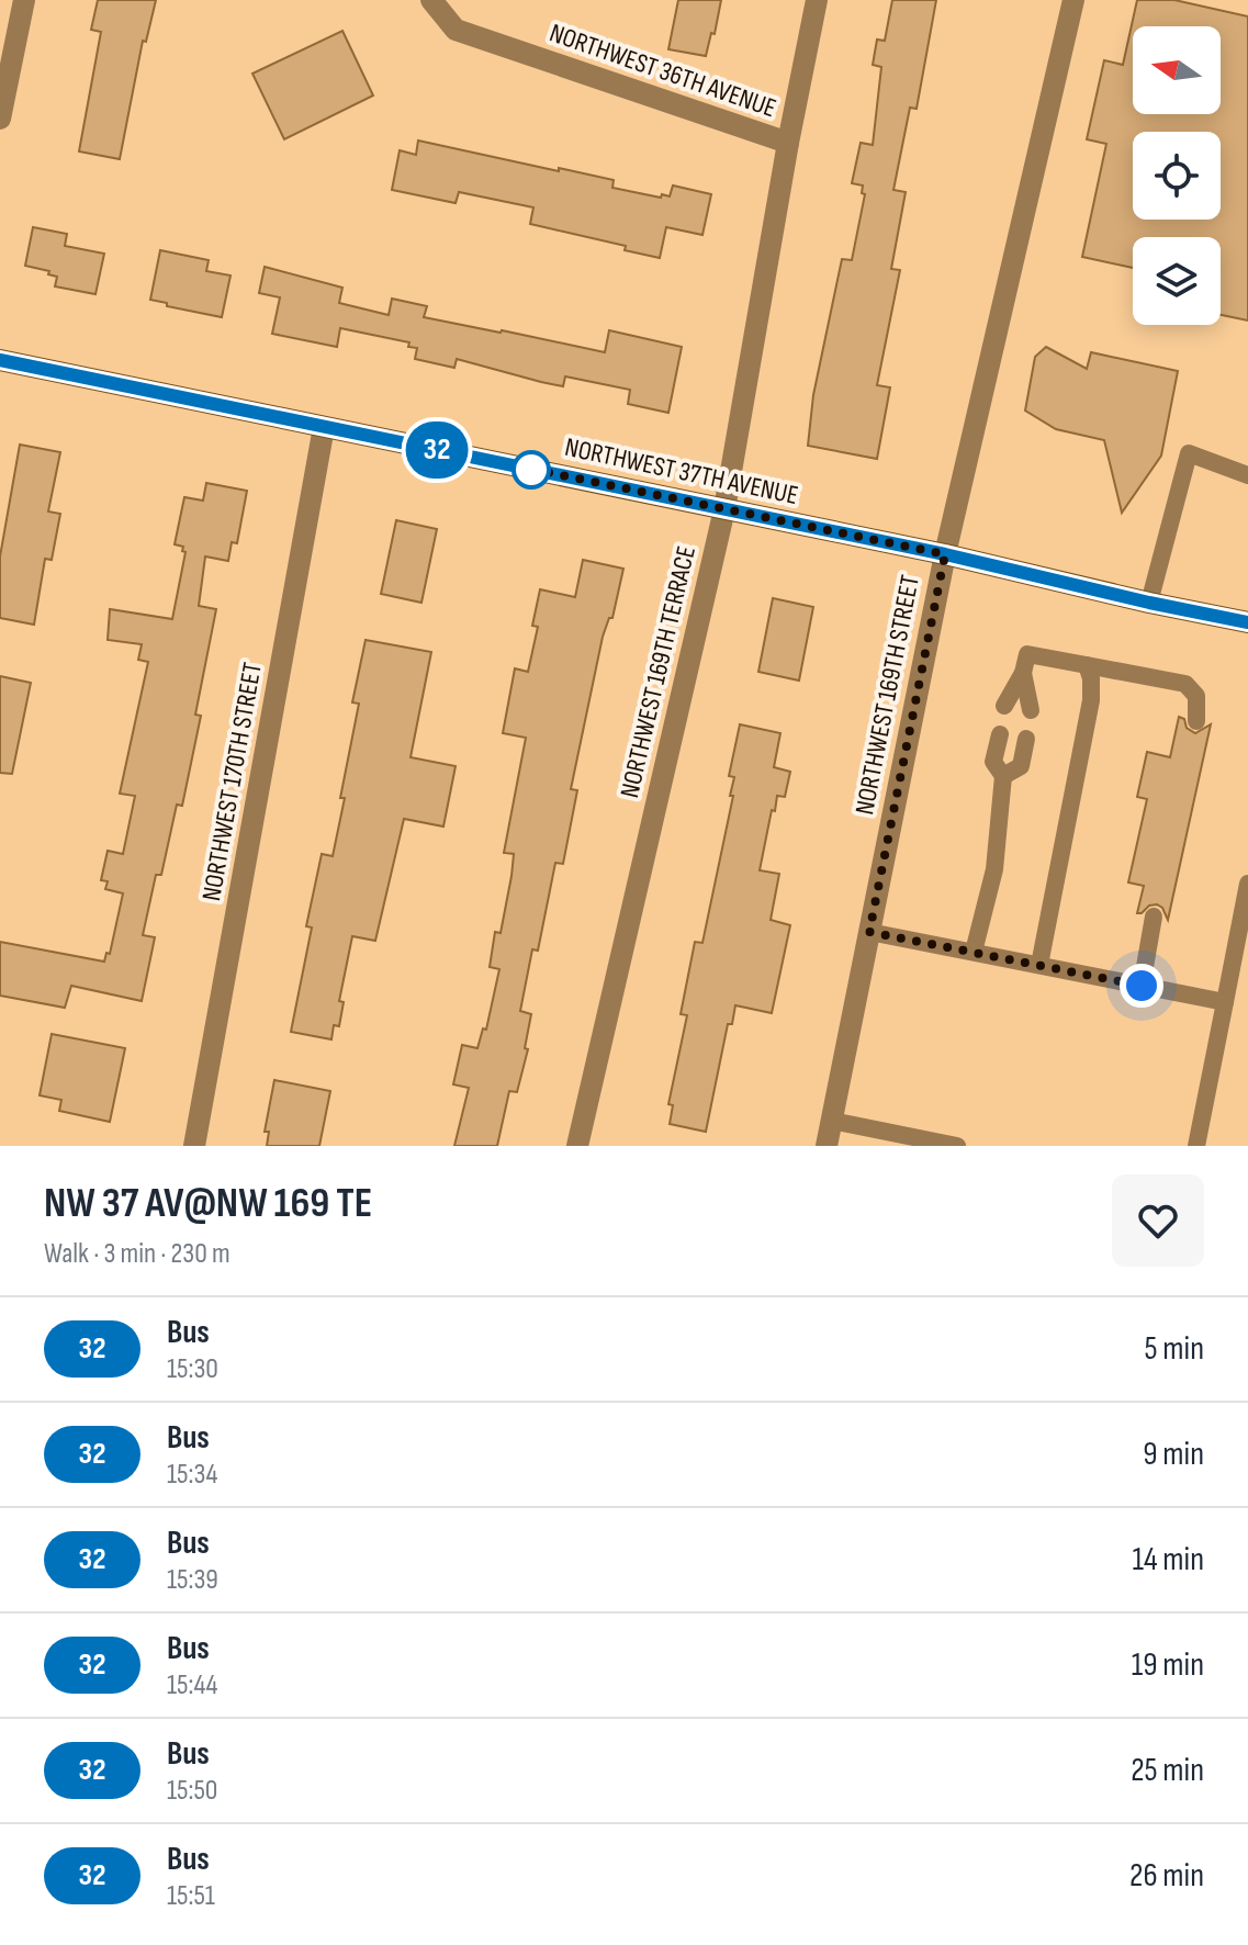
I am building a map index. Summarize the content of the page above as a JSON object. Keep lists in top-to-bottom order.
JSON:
{
  "streets": {
    "main road": ["NORTHWEST 37TH AVENUE"],
    "street": [
      "NORTHWEST 36TH AVENUE",
      "NORTHWEST 169TH TERRACE",
      "NORTHWEST 169TH STREET",
      "NORTHWEST 170TH STREET"
    ]
  },
  "crossings": [
    ["NORTHWEST 36TH AVENUE", "NORTHWEST 169TH TERRACE"],
    ["NORTHWEST 37TH AVENUE", "NORTHWEST 169TH TERRACE"],
    ["NORTHWEST 37TH AVENUE", "NORTHWEST 169TH STREET"],
    ["NORTHWEST 37TH AVENUE", "NORTHWEST 170TH STREET"]
  ],
  "lines": ["bus line 32"],
  "north": "left",
  "page": {
    "on_map": "32",
    "heading": ["NW 37 AV@NW 169 TE", "Walk · 3 min · 230 m"],
    "list": [
      {
        "mark": "32",
        "name": "Bus",
        "note": "15:30",
        "value": "5 min"
      },
      {
        "mark": "32",
        "name": "Bus",
        "note": "15:34",
        "value": "9 min"
      },
      {
        "mark": "32",
        "name": "Bus",
        "note": "15:39",
        "value": "14 min"
      },
      {
        "mark": "32",
        "name": "Bus",
        "note": "15:44",
        "value": "19 min"
      },
      {
        "mark": "32",
        "name": "Bus",
        "note": "15:50",
        "value": "25 min"
      },
      {
        "mark": "32",
        "name": "Bus",
        "note": "15:51",
        "value": "26 min"
      }
    ]
  }
}
